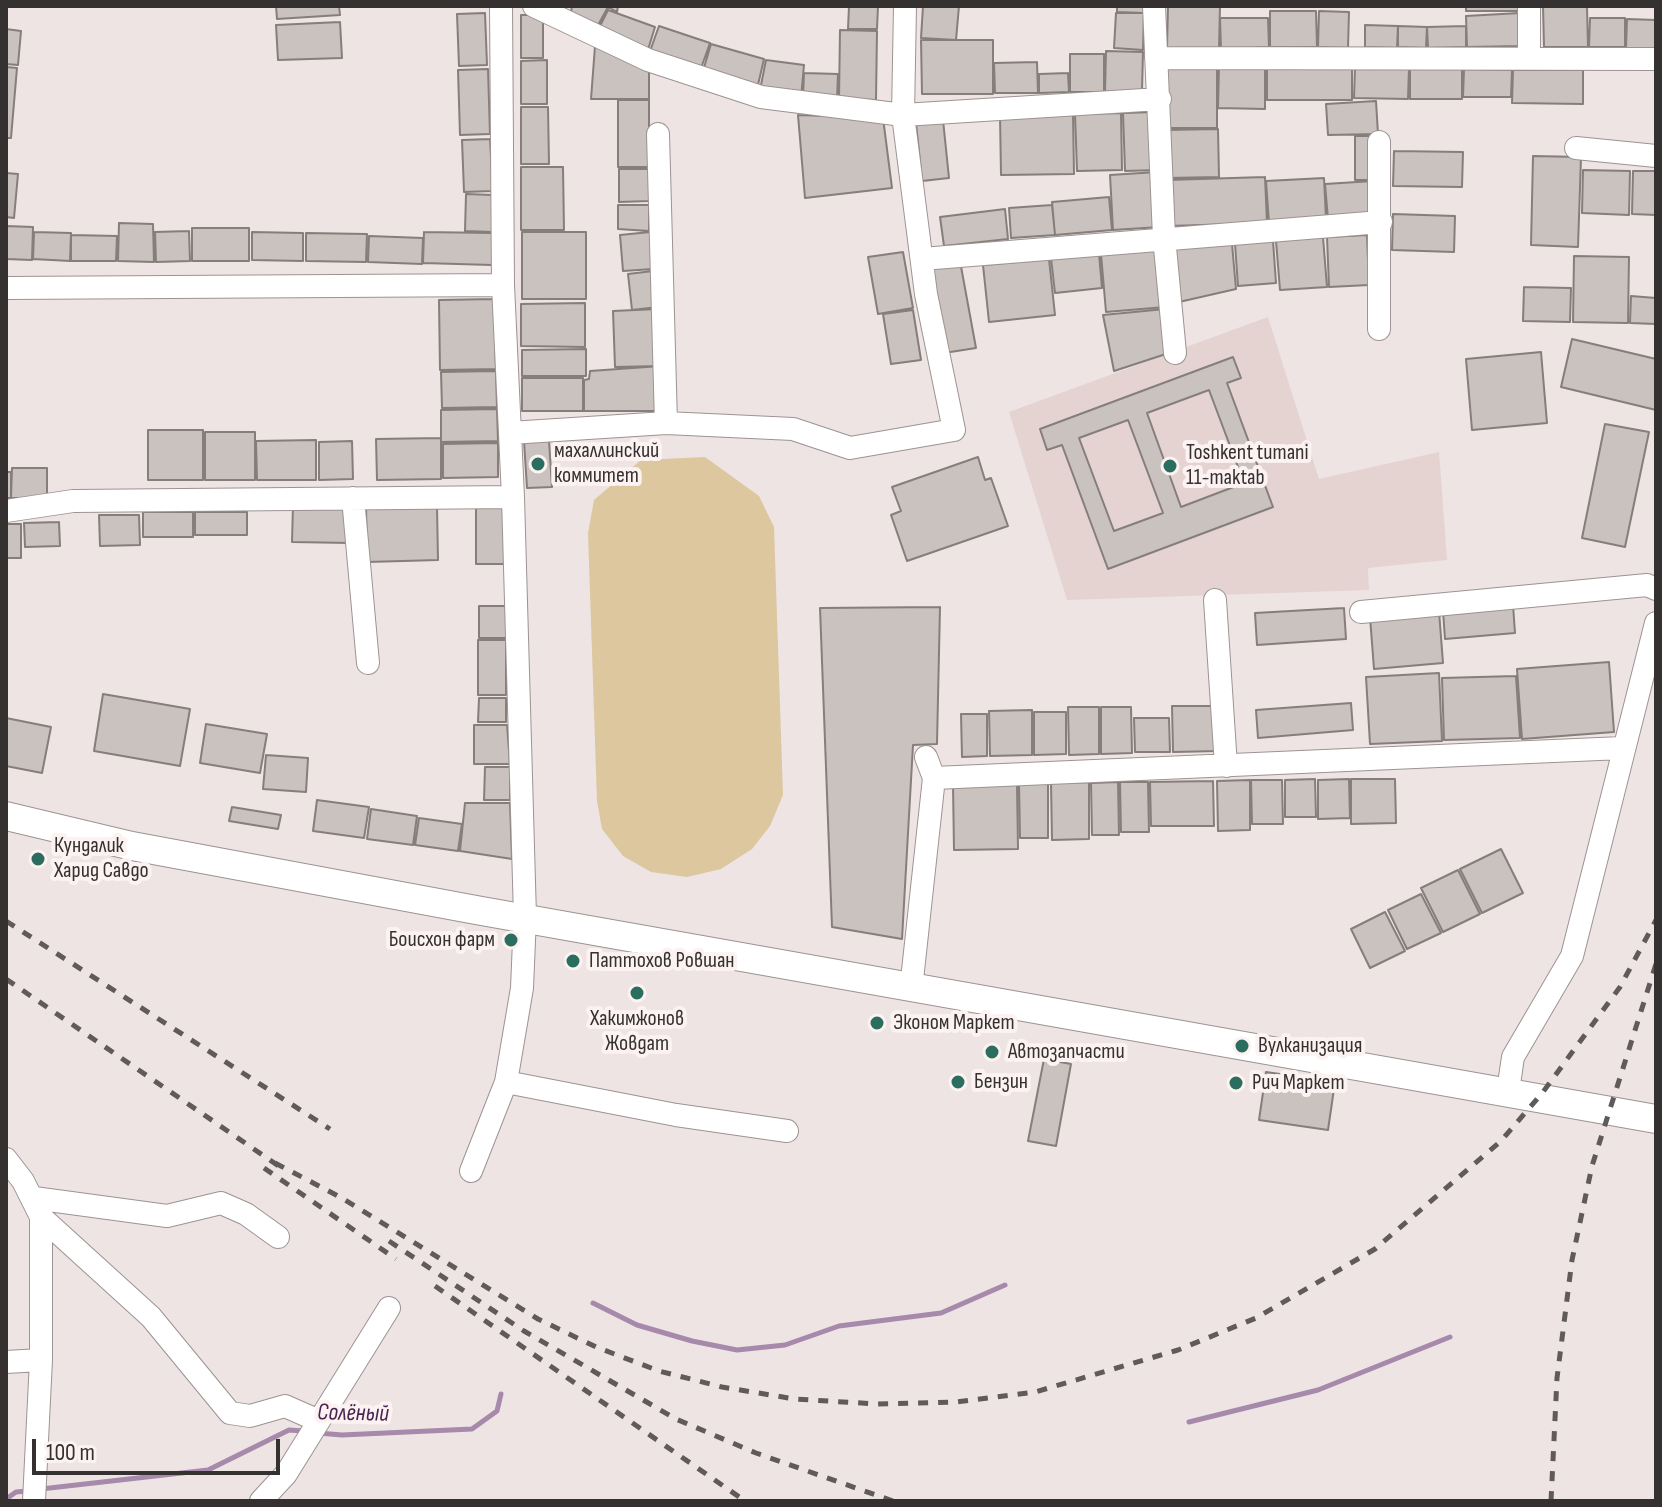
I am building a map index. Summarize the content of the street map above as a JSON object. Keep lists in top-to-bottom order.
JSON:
{
  "water": ["Солёный"],
  "places": [
    "махаллинский коммитет",
    "Toshkent tumani 11-maktab",
    "Кундалик Харид Савдо",
    "Боисхон фарм",
    "Паттохов Ровшан",
    "Хакимжонов Жовдат",
    "Эконом Маркет",
    "Вулканизация",
    "Автозапчасти",
    "Бензин",
    "Рич Маркет"
  ],
  "scale_bar": "100 m"
}
